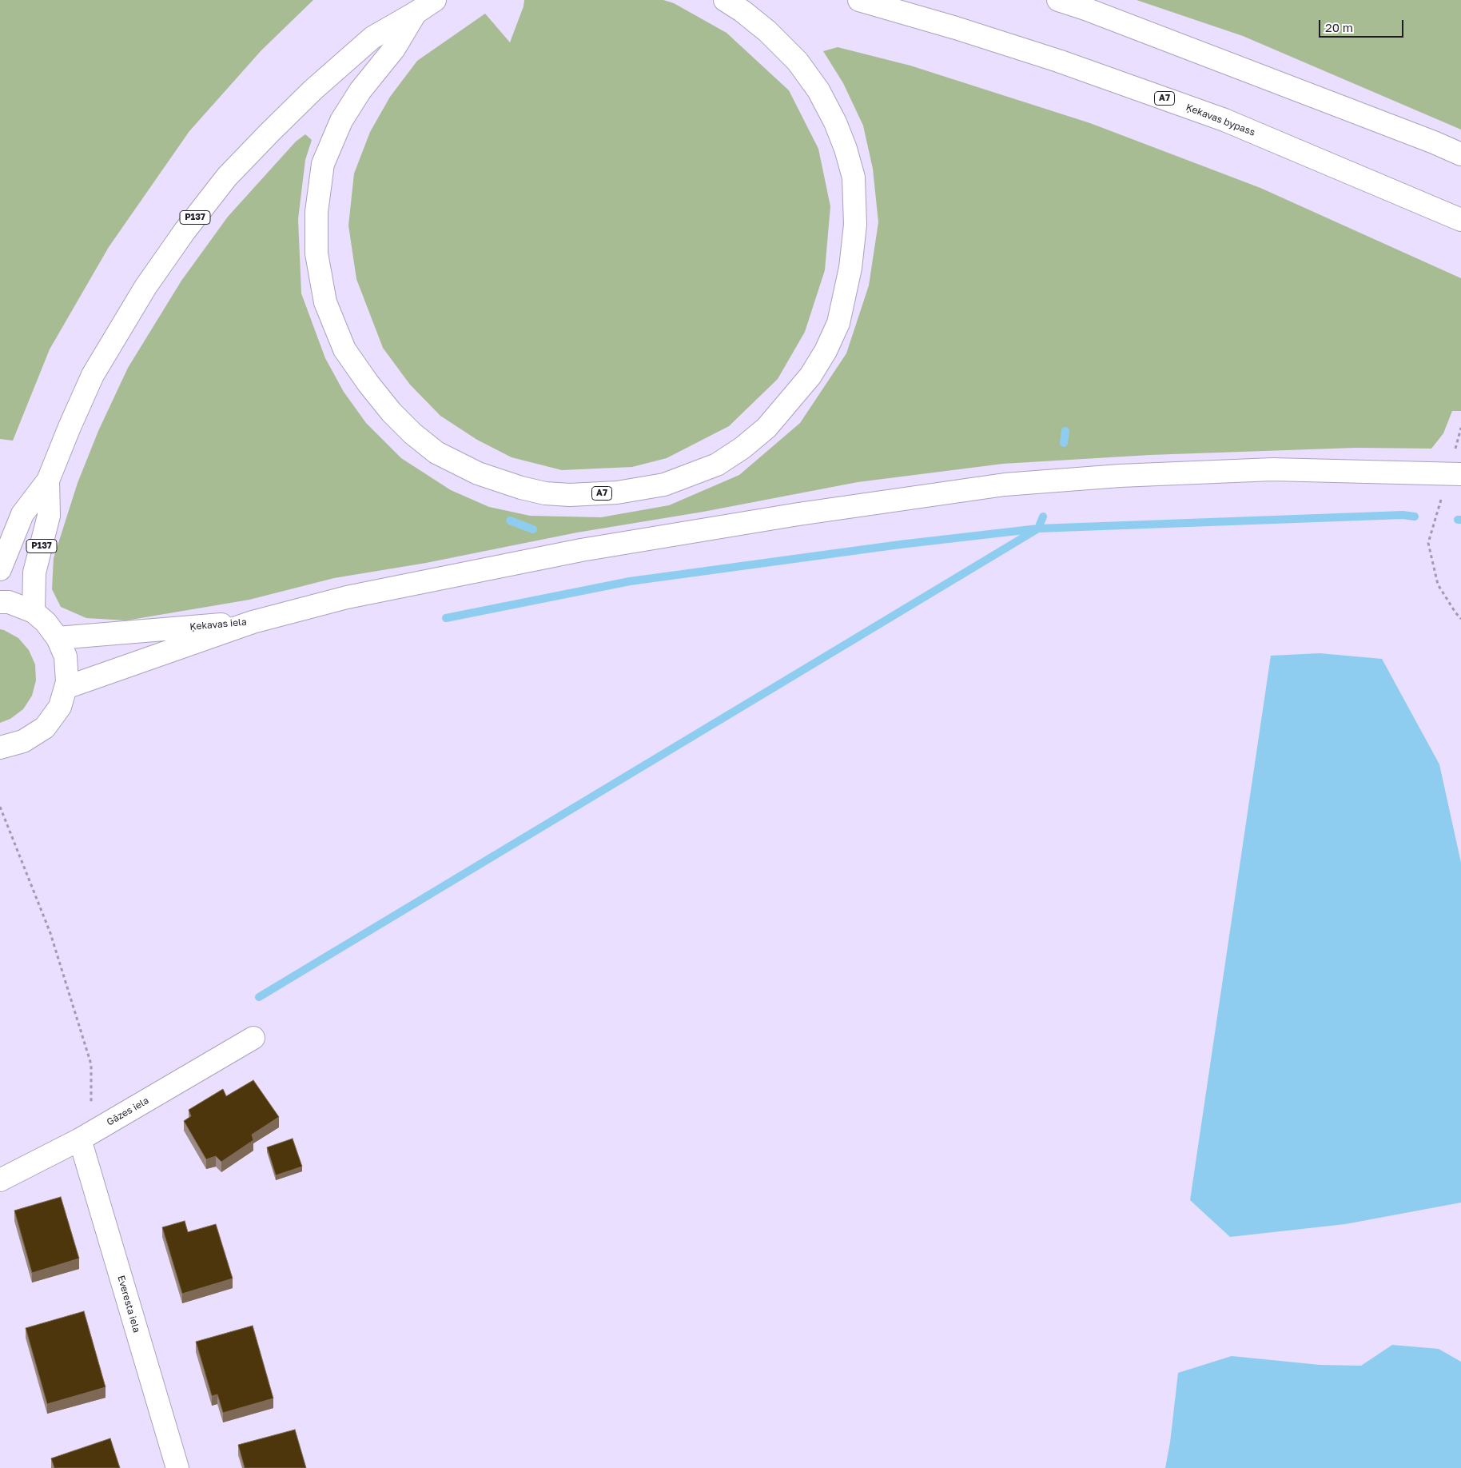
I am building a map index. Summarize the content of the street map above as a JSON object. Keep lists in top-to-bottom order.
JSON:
{
  "streets": {
    "main road": [
      "A7",
      "Ķekavas bypass",
      "P137",
      "Ķekavas iela",
      "Gāzes iela",
      "Everesta iela"
    ]
  },
  "crossings": [
    ["A7", "P137"],
    ["Gāzes iela", "Everesta iela"]
  ],
  "scale_bar": "20 m"
}
